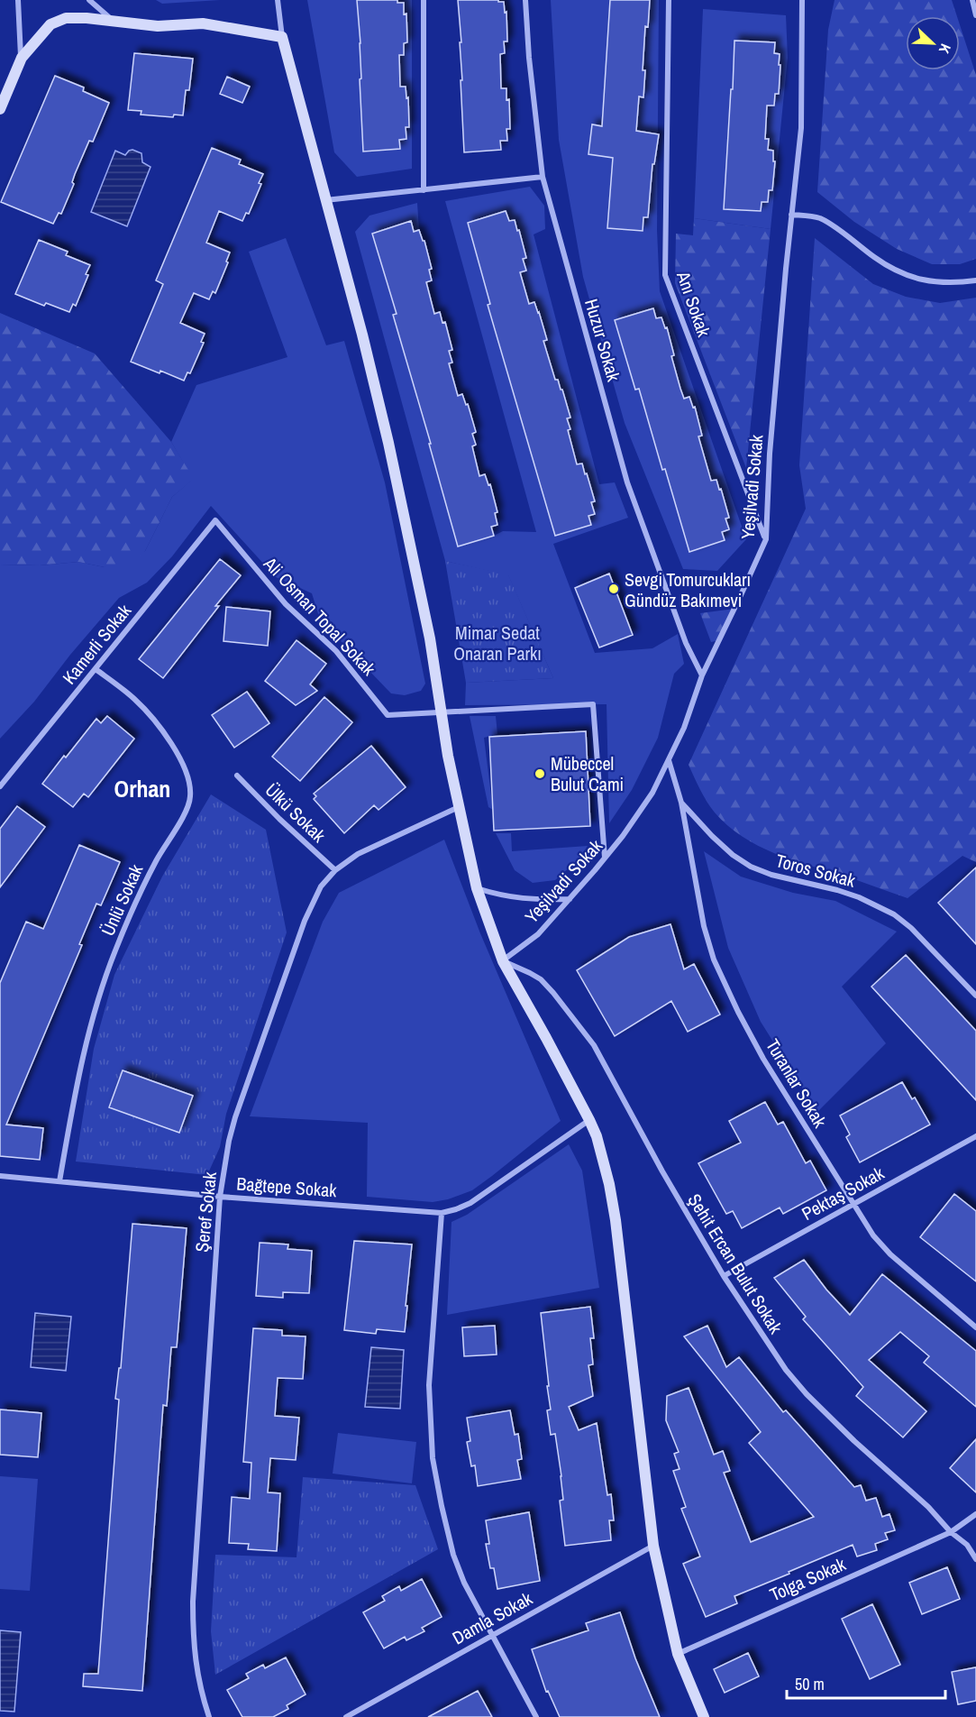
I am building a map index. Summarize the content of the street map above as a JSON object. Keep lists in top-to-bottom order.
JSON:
{
  "streets": {
    "street": [
      "Anı Sokak",
      "Huzur Sokak",
      "Yeşilvadi Sokak",
      "Ali Osman Topal Sokak",
      "Kamerli Sokak",
      "Ülkü Sokak",
      "Toros Sokak",
      "Ünlü Sokak",
      "Turanlar Sokak",
      "Bağtepe Sokak",
      "Pektaş Sokak",
      "Şeref Sokak",
      "Şehit Ercan Bulut Sokak",
      "Tolga Sokak",
      "Damla Sokak"
    ]
  },
  "crossings": [
    ["Anı Sokak", "Yeşilvadi Sokak"],
    ["Huzur Sokak", "Yeşilvadi Sokak"],
    ["Yeşilvadi Sokak", "Toros Sokak"],
    ["Yeşilvadi Sokak", "Şehit Ercan Bulut Sokak"],
    ["Ali Osman Topal Sokak", "Kamerli Sokak"],
    ["Kamerli Sokak", "Ünlü Sokak"],
    ["Ülkü Sokak", "Şeref Sokak"],
    ["Toros Sokak", "Turanlar Sokak"],
    ["Ünlü Sokak", "Bağtepe Sokak"],
    ["Turanlar Sokak", "Pektaş Sokak"],
    ["Bağtepe Sokak", "Şeref Sokak"],
    ["Pektaş Sokak", "Şehit Ercan Bulut Sokak"],
    ["Şehit Ercan Bulut Sokak", "Tolga Sokak"]
  ],
  "districts": ["Orhan"],
  "parks": ["Mimar Sedat Onaran Parkı"],
  "places": ["Sevgi Tomurcukları Gündüz Bakımevi", "Mübeccel Bulut Cami"],
  "scale_bar": "50 m",
  "north": "bottom right"
}
